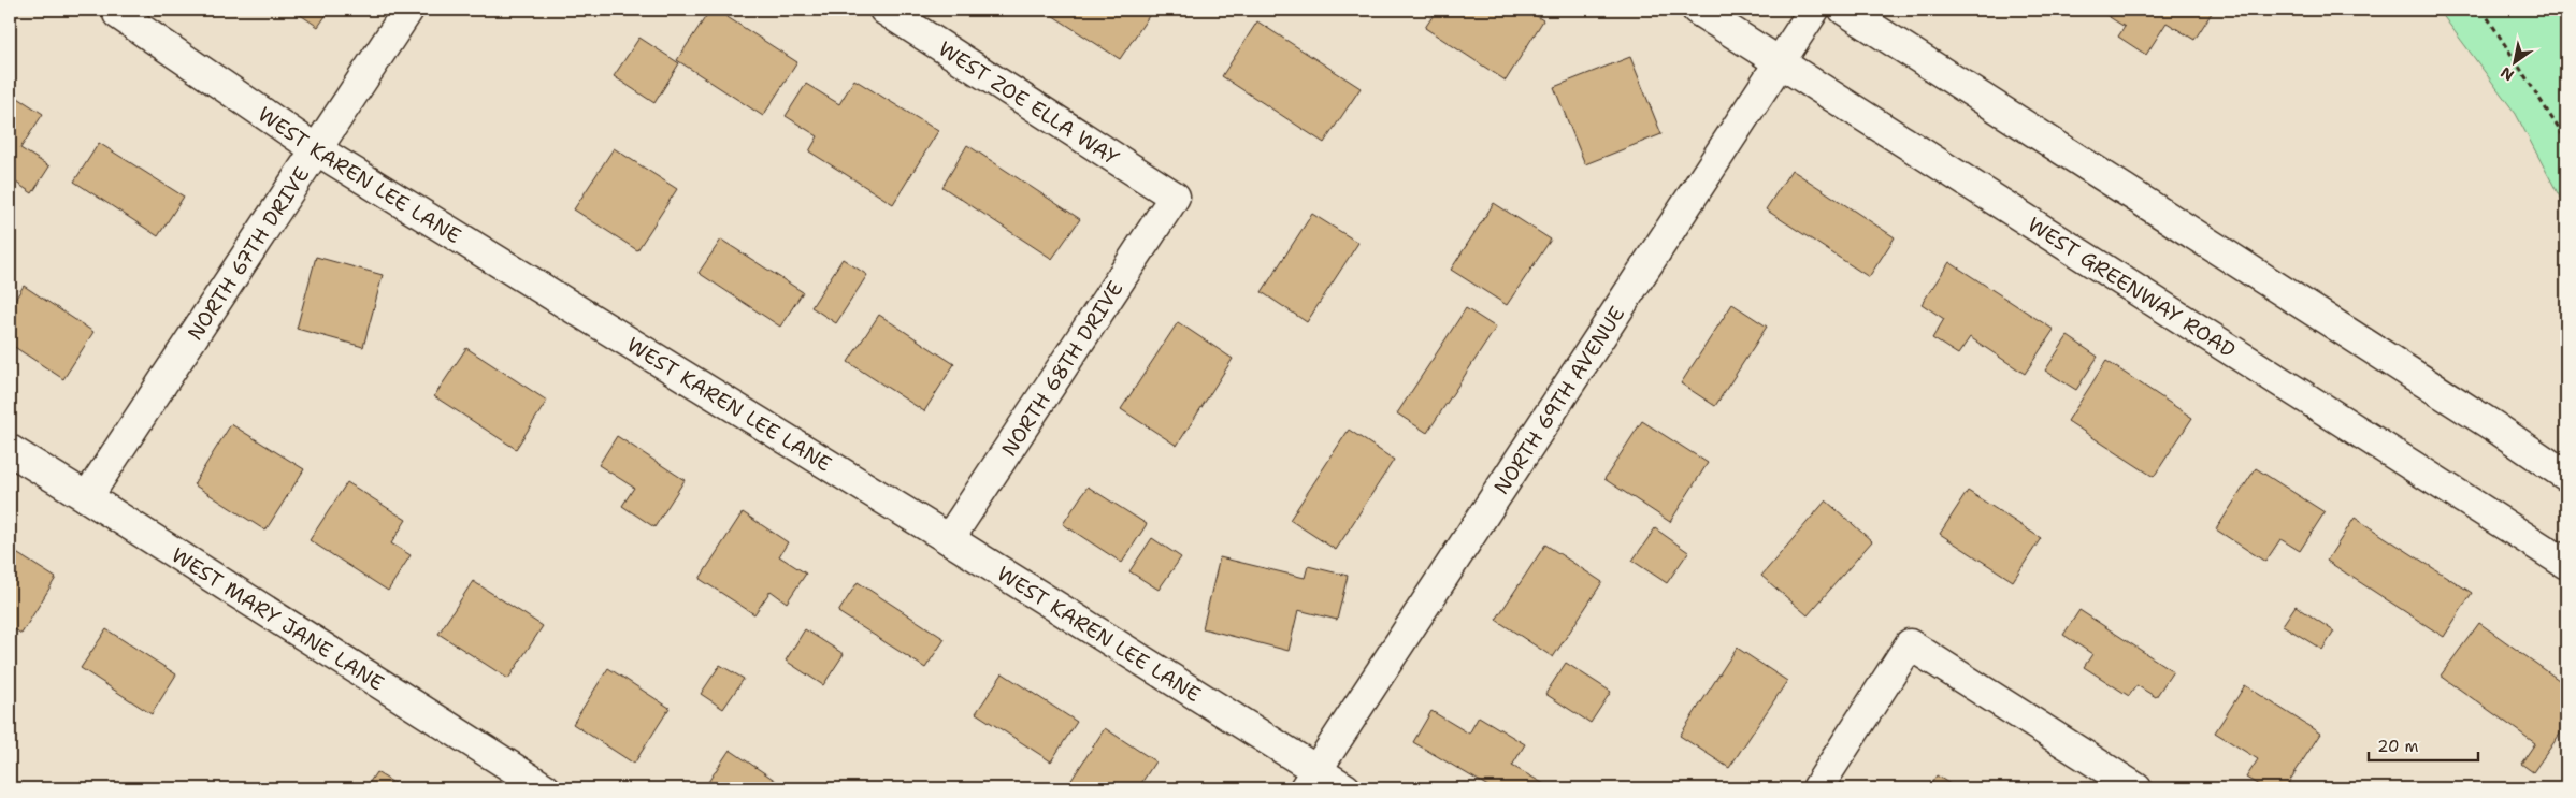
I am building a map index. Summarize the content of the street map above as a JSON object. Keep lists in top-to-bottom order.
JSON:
{
  "streets": {
    "street": [
      "WEST ZOE ELLA WAY",
      "WEST KAREN LEE LANE",
      "NORTH 67TH DRIVE",
      "WEST GREENWAY ROAD",
      "NORTH 68TH DRIVE",
      "NORTH 69TH AVENUE",
      "WEST MARY JANE LANE"
    ]
  },
  "crossings": [
    ["WEST ZOE ELLA WAY", "NORTH 68TH DRIVE"],
    ["WEST KAREN LEE LANE", "NORTH 67TH DRIVE"],
    ["WEST KAREN LEE LANE", "NORTH 68TH DRIVE"],
    ["WEST KAREN LEE LANE", "NORTH 69TH AVENUE"],
    ["NORTH 67TH DRIVE", "WEST MARY JANE LANE"],
    ["WEST GREENWAY ROAD", "NORTH 69TH AVENUE"]
  ],
  "scale_bar": "20 m",
  "north": "bottom left"
}
